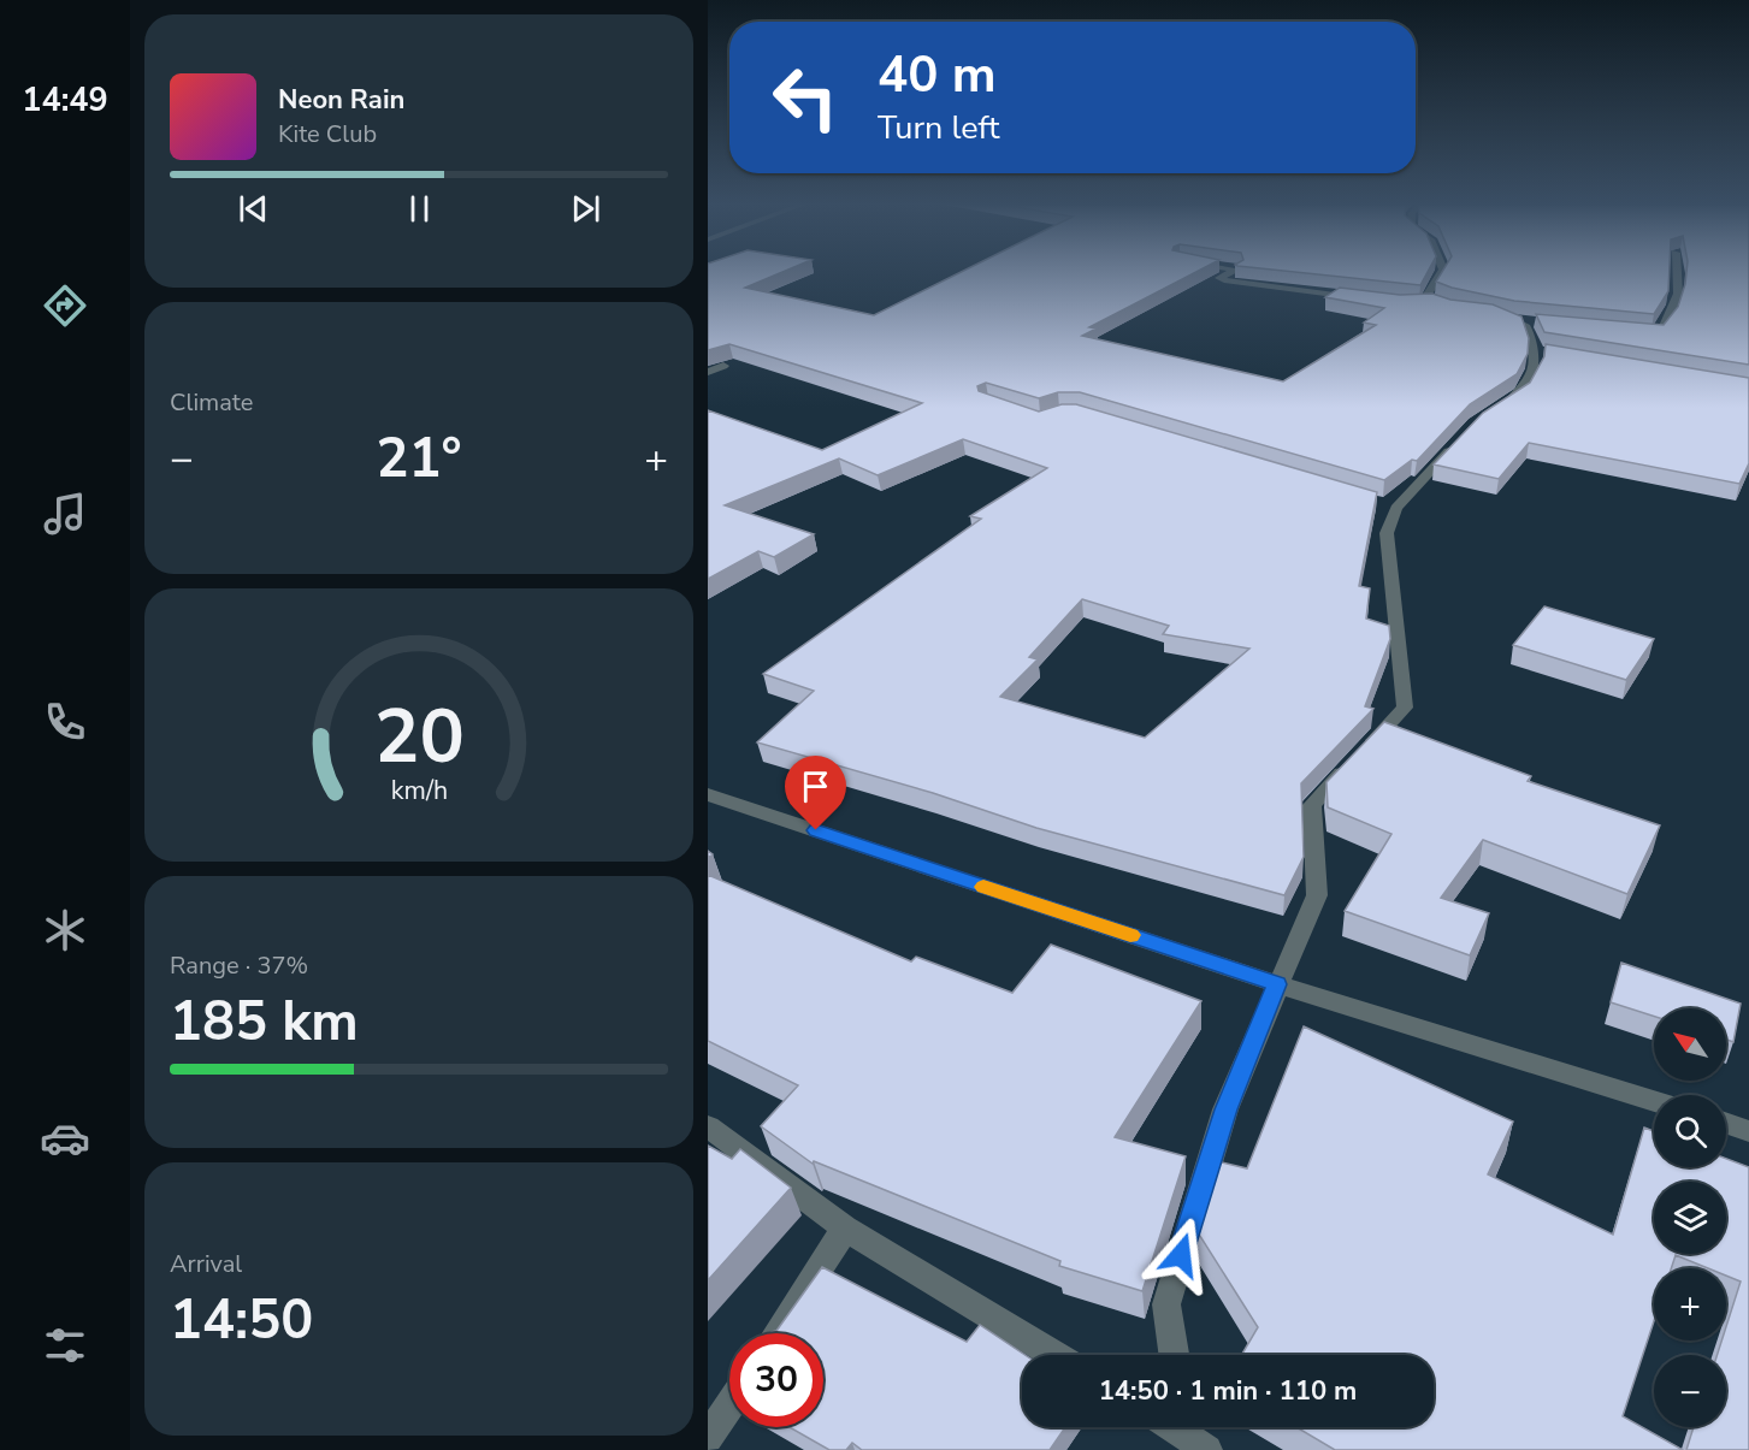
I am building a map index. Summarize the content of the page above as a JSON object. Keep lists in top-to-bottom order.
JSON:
{
  "north": "top left",
  "page": {
    "tabs": "14:49",
    "turn": ["40 m", "Turn left"],
    "song": ["Neon Rain", "Kite Club"],
    "tile": [
      "Climate",
      ["Range · 37%", "185 km"],
      ["Arrival", "14:50"]
    ],
    "heat": ["−", "21°", "+"],
    "map_buttons": ["+", "−"],
    "limit": "30",
    "trip": "14:50 · 1 min · 110 m",
    "gauge": ["20", "km/h"]
  }
}
